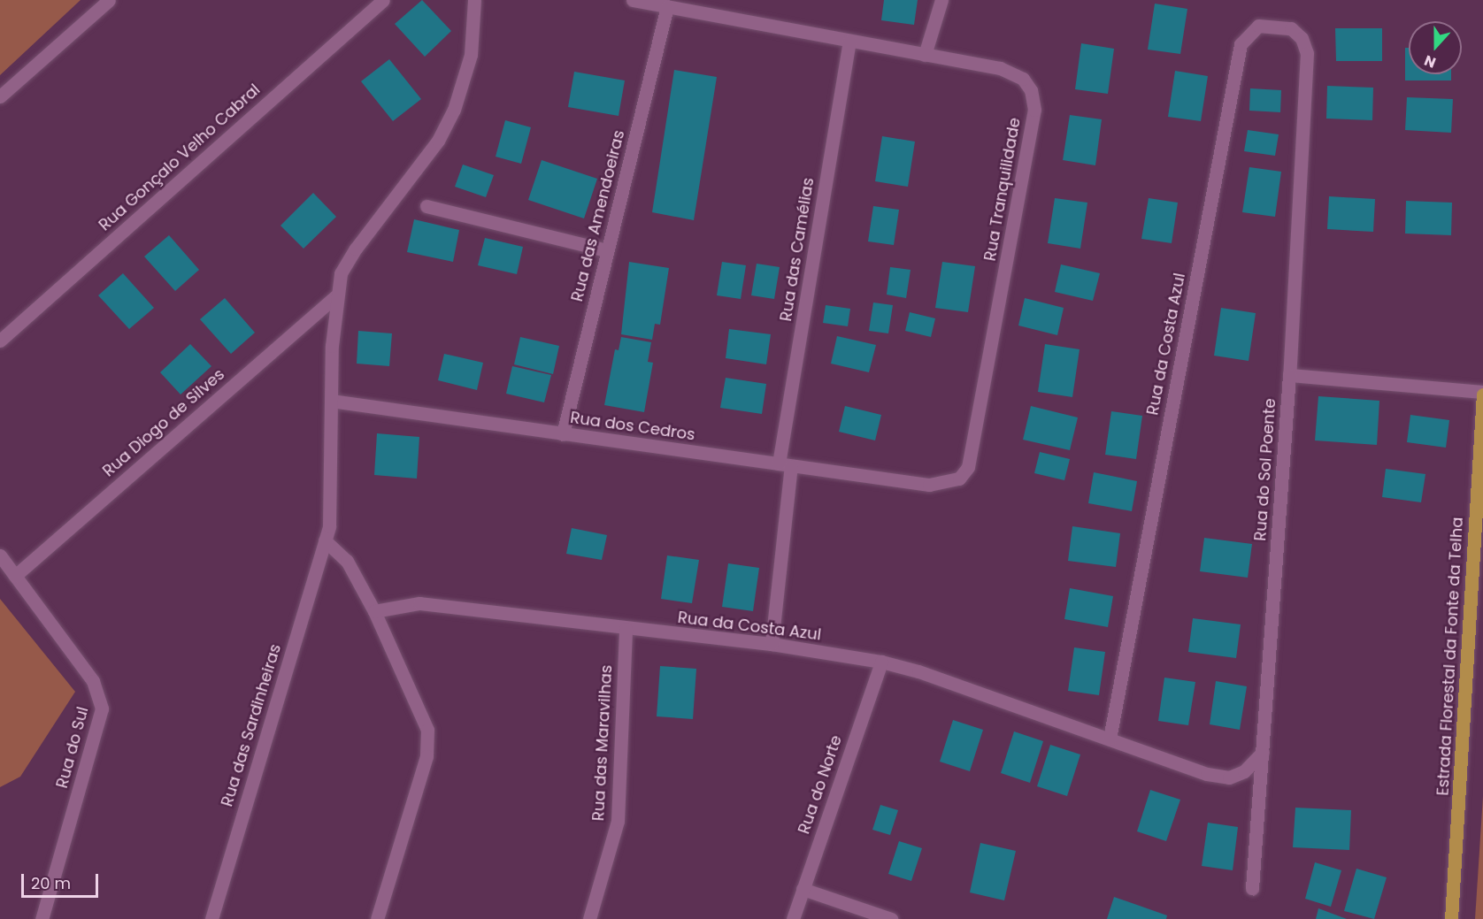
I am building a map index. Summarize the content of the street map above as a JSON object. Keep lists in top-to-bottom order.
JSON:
{
  "streets": {
    "main road": ["Estrada Florestal da Fonte da Telha"],
    "street": [
      "Rua Gonçalo Velho Cabral",
      "Rua Tranquilidade",
      "Rua das Amendoeiras",
      "Rua das Camélias",
      "Rua da Costa Azul",
      "Rua Diogo de Silves",
      "Rua dos Cedros",
      "Rua do Sol Poente",
      "Rua das Sardinheiras",
      "Rua das Maravilhas",
      "Rua do Sul",
      "Rua do Norte"
    ]
  },
  "crossings": [
    ["Rua Tranquilidade", "Rua das Amendoeiras"],
    ["Rua Tranquilidade", "Rua das Camélias"],
    ["Rua Tranquilidade", "Rua dos Cedros"],
    ["Rua das Amendoeiras", "Rua dos Cedros"],
    ["Rua das Camélias", "Rua da Costa Azul"],
    ["Rua das Camélias", "Rua dos Cedros"],
    ["Rua da Costa Azul", "Rua do Sol Poente"],
    ["Rua da Costa Azul", "Rua das Maravilhas"],
    ["Rua da Costa Azul", "Rua do Norte"],
    ["Rua Diogo de Silves", "Rua das Sardinheiras"],
    ["Rua Diogo de Silves", "Rua do Sul"],
    ["Rua dos Cedros", "Rua das Sardinheiras"]
  ],
  "scale_bar": "20 m",
  "north": "bottom"
}
